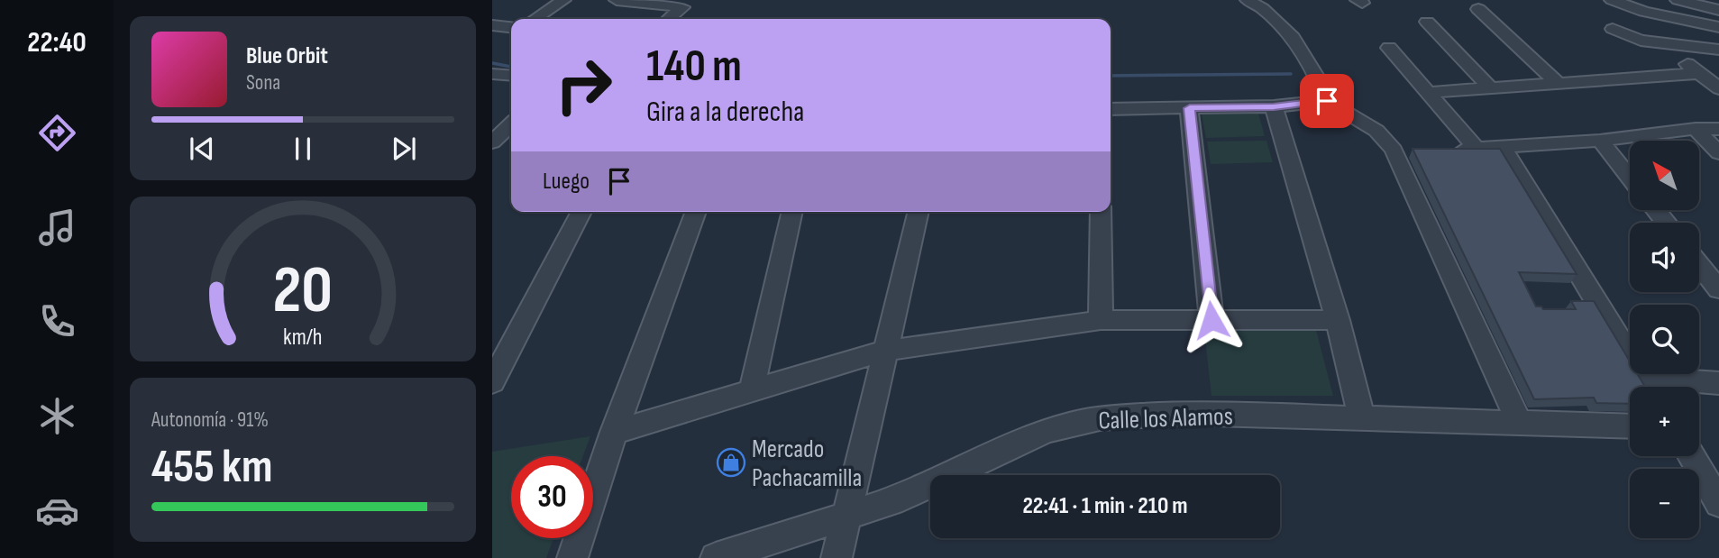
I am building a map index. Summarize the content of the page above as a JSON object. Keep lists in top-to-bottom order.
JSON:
{
  "streets": {
    "street": ["Calle los Alamos"]
  },
  "places": {
    "shop": ["Mercado Pachacamilla"]
  },
  "north": "top left",
  "page": {
    "tabs": "22:40",
    "turn": ["140 m", "Gira a la derecha"],
    "song": ["Blue Orbit", "Sona"],
    "map_buttons": ["+", "−"],
    "then": "Luego",
    "tile": ["Autonomía · 91%", "455 km"],
    "limit": "30",
    "trip": "22:41 · 1 min · 210 m",
    "gauge": ["20", "km/h"]
  }
}
